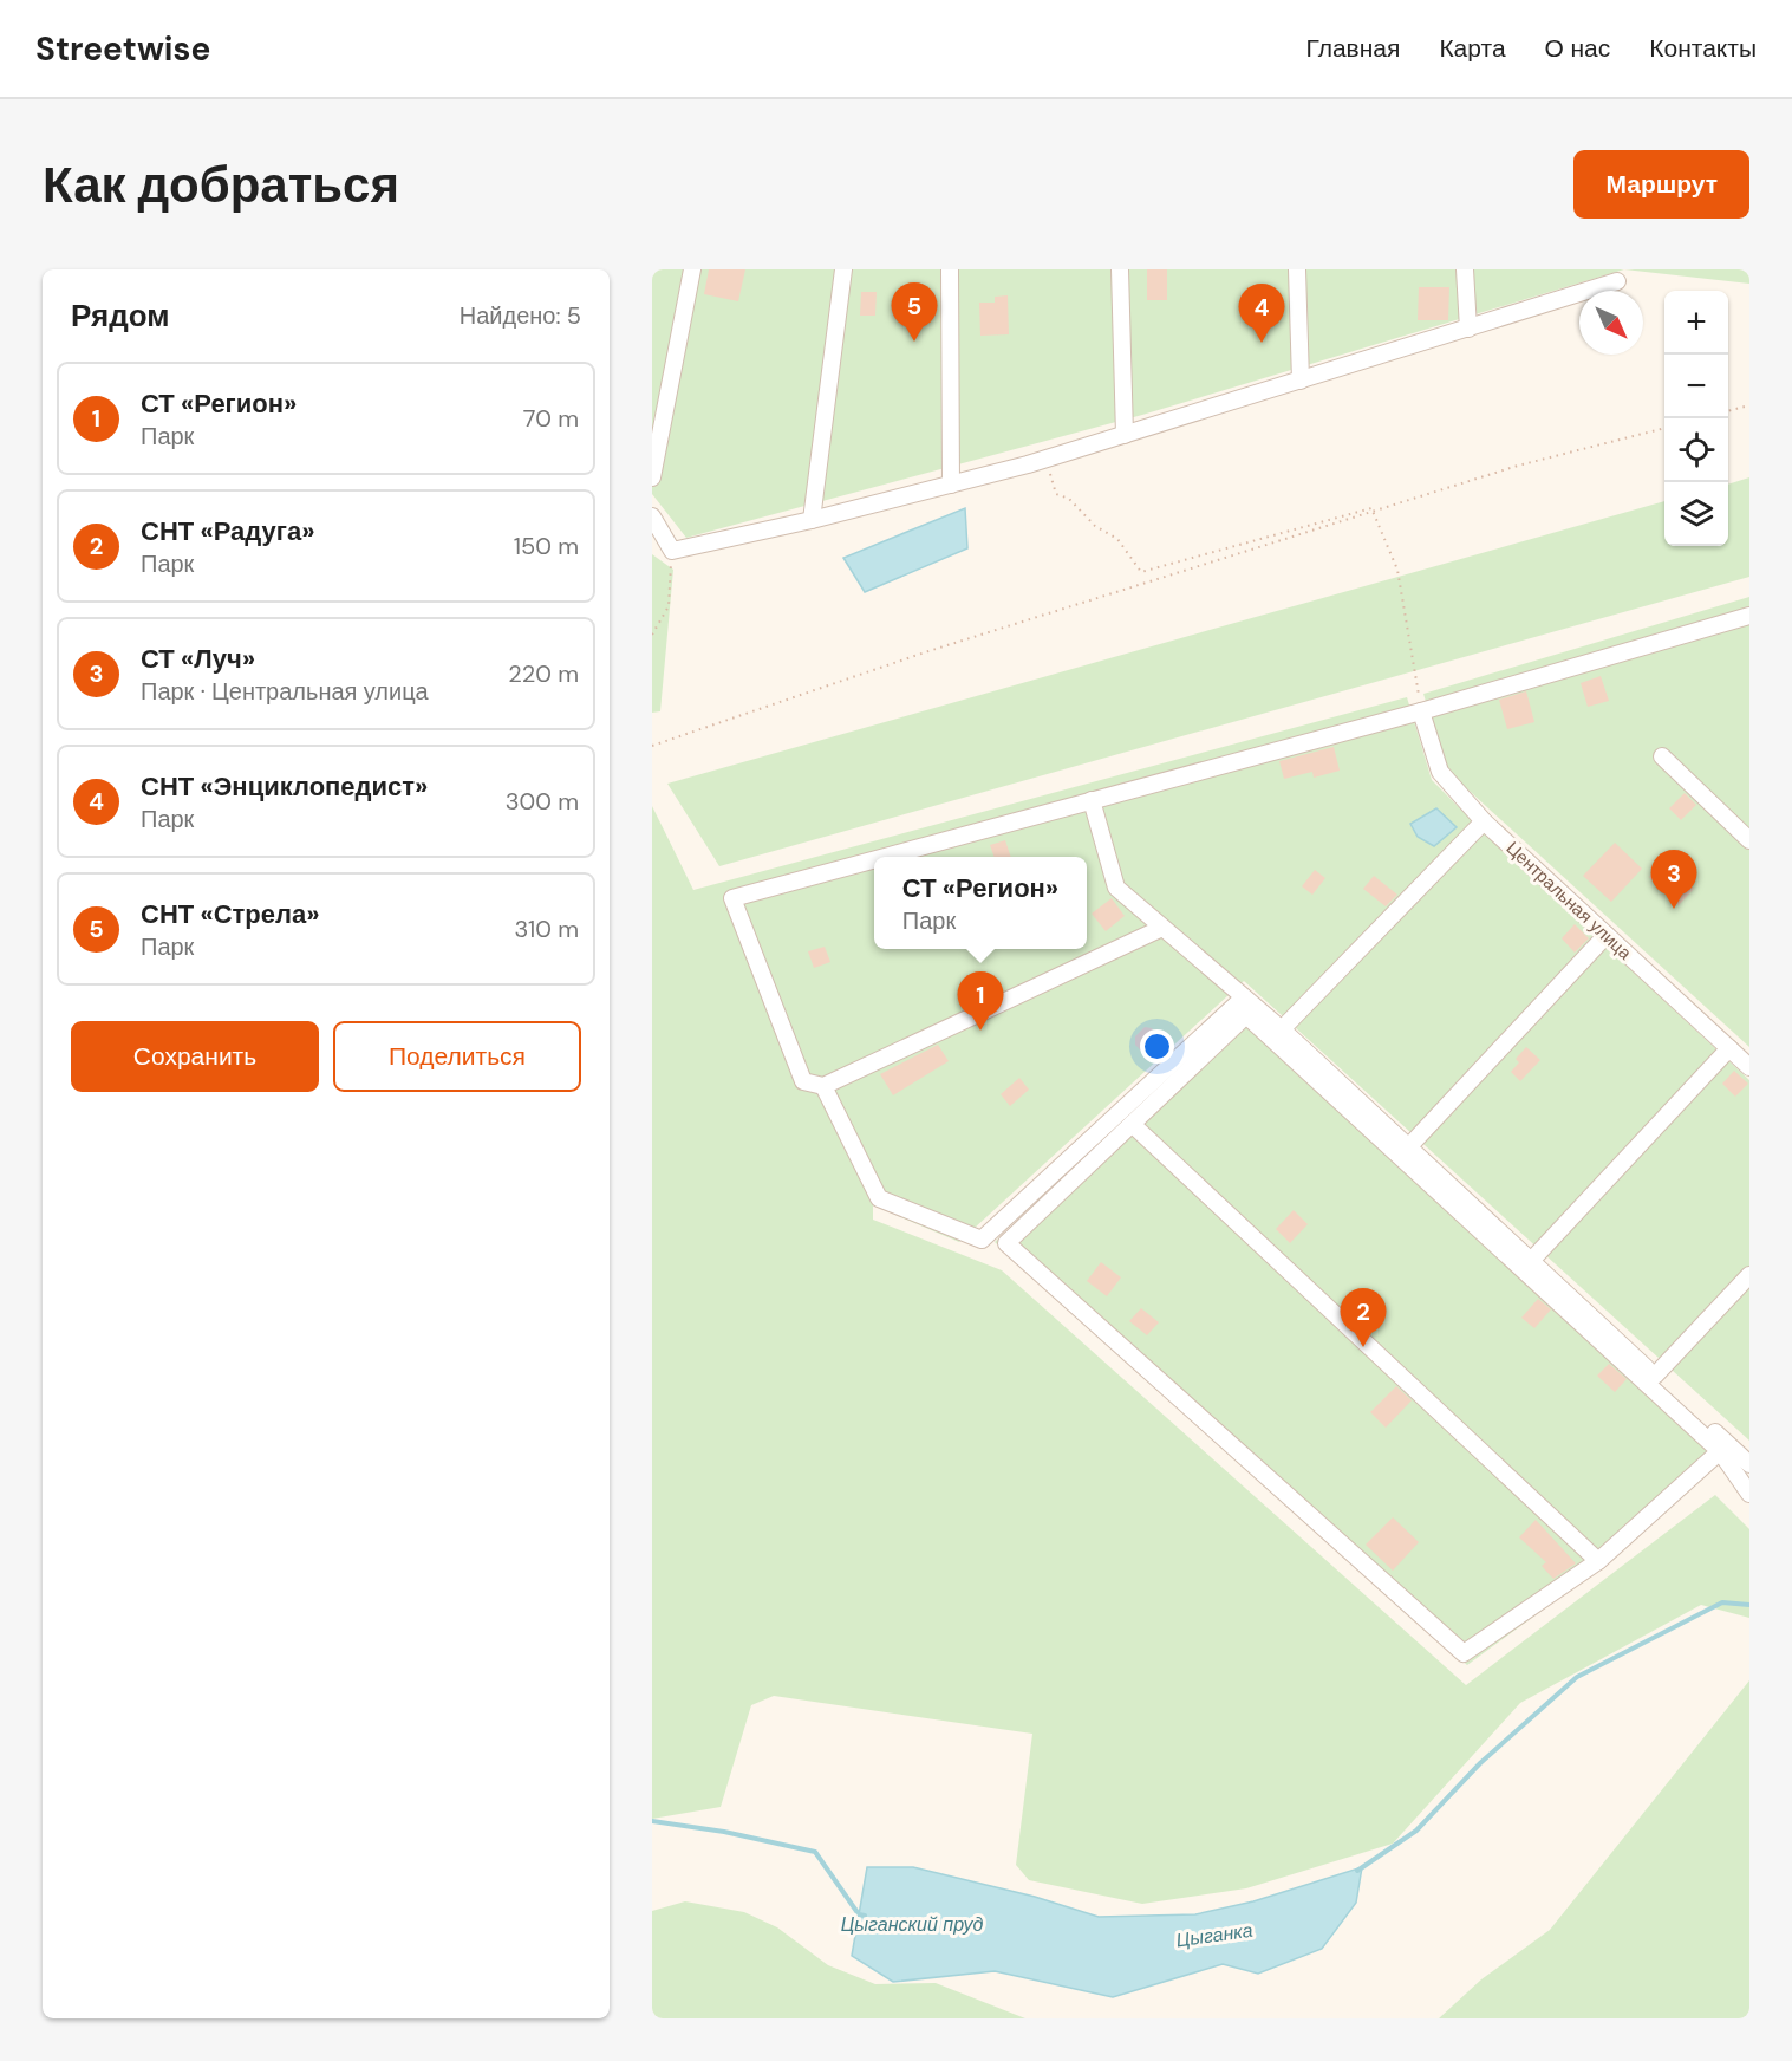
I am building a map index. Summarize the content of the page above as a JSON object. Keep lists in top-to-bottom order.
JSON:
{
  "streets": {
    "street": ["Центральная улица"]
  },
  "water": ["Цыганский пруд", "Цыганка"],
  "north": "bottom right",
  "page": {
    "header": "Streetwise",
    "nav": [
      "Главная",
      "Карта",
      "О нас",
      "Контакты"
    ],
    "buttons": [
      "Маршрут",
      ["Сохранить", "Поделиться"]
    ],
    "title": "Как добраться",
    "heading": ["Рядом", "Найдено: 5"],
    "pins": [
      "5",
      "4",
      "3",
      "1",
      "2"
    ],
    "map_buttons": ["+", "−"],
    "list": [
      {
        "mark": "1",
        "name": "СТ «Регион»",
        "note": "Парк",
        "value": "70 m"
      },
      {
        "mark": "2",
        "name": "СНТ «Радуга»",
        "note": "Парк",
        "value": "150 m"
      },
      {
        "mark": "3",
        "name": "СТ «Луч»",
        "note": "Парк · Центральная улица",
        "value": "220 m"
      },
      {
        "mark": "4",
        "name": "СНТ «Энциклопедист»",
        "note": "Парк",
        "value": "300 m"
      },
      {
        "mark": "5",
        "name": "СНТ «Стрела»",
        "note": "Парк",
        "value": "310 m"
      }
    ],
    "popup": ["СТ «Регион»", "Парк"]
  }
}
